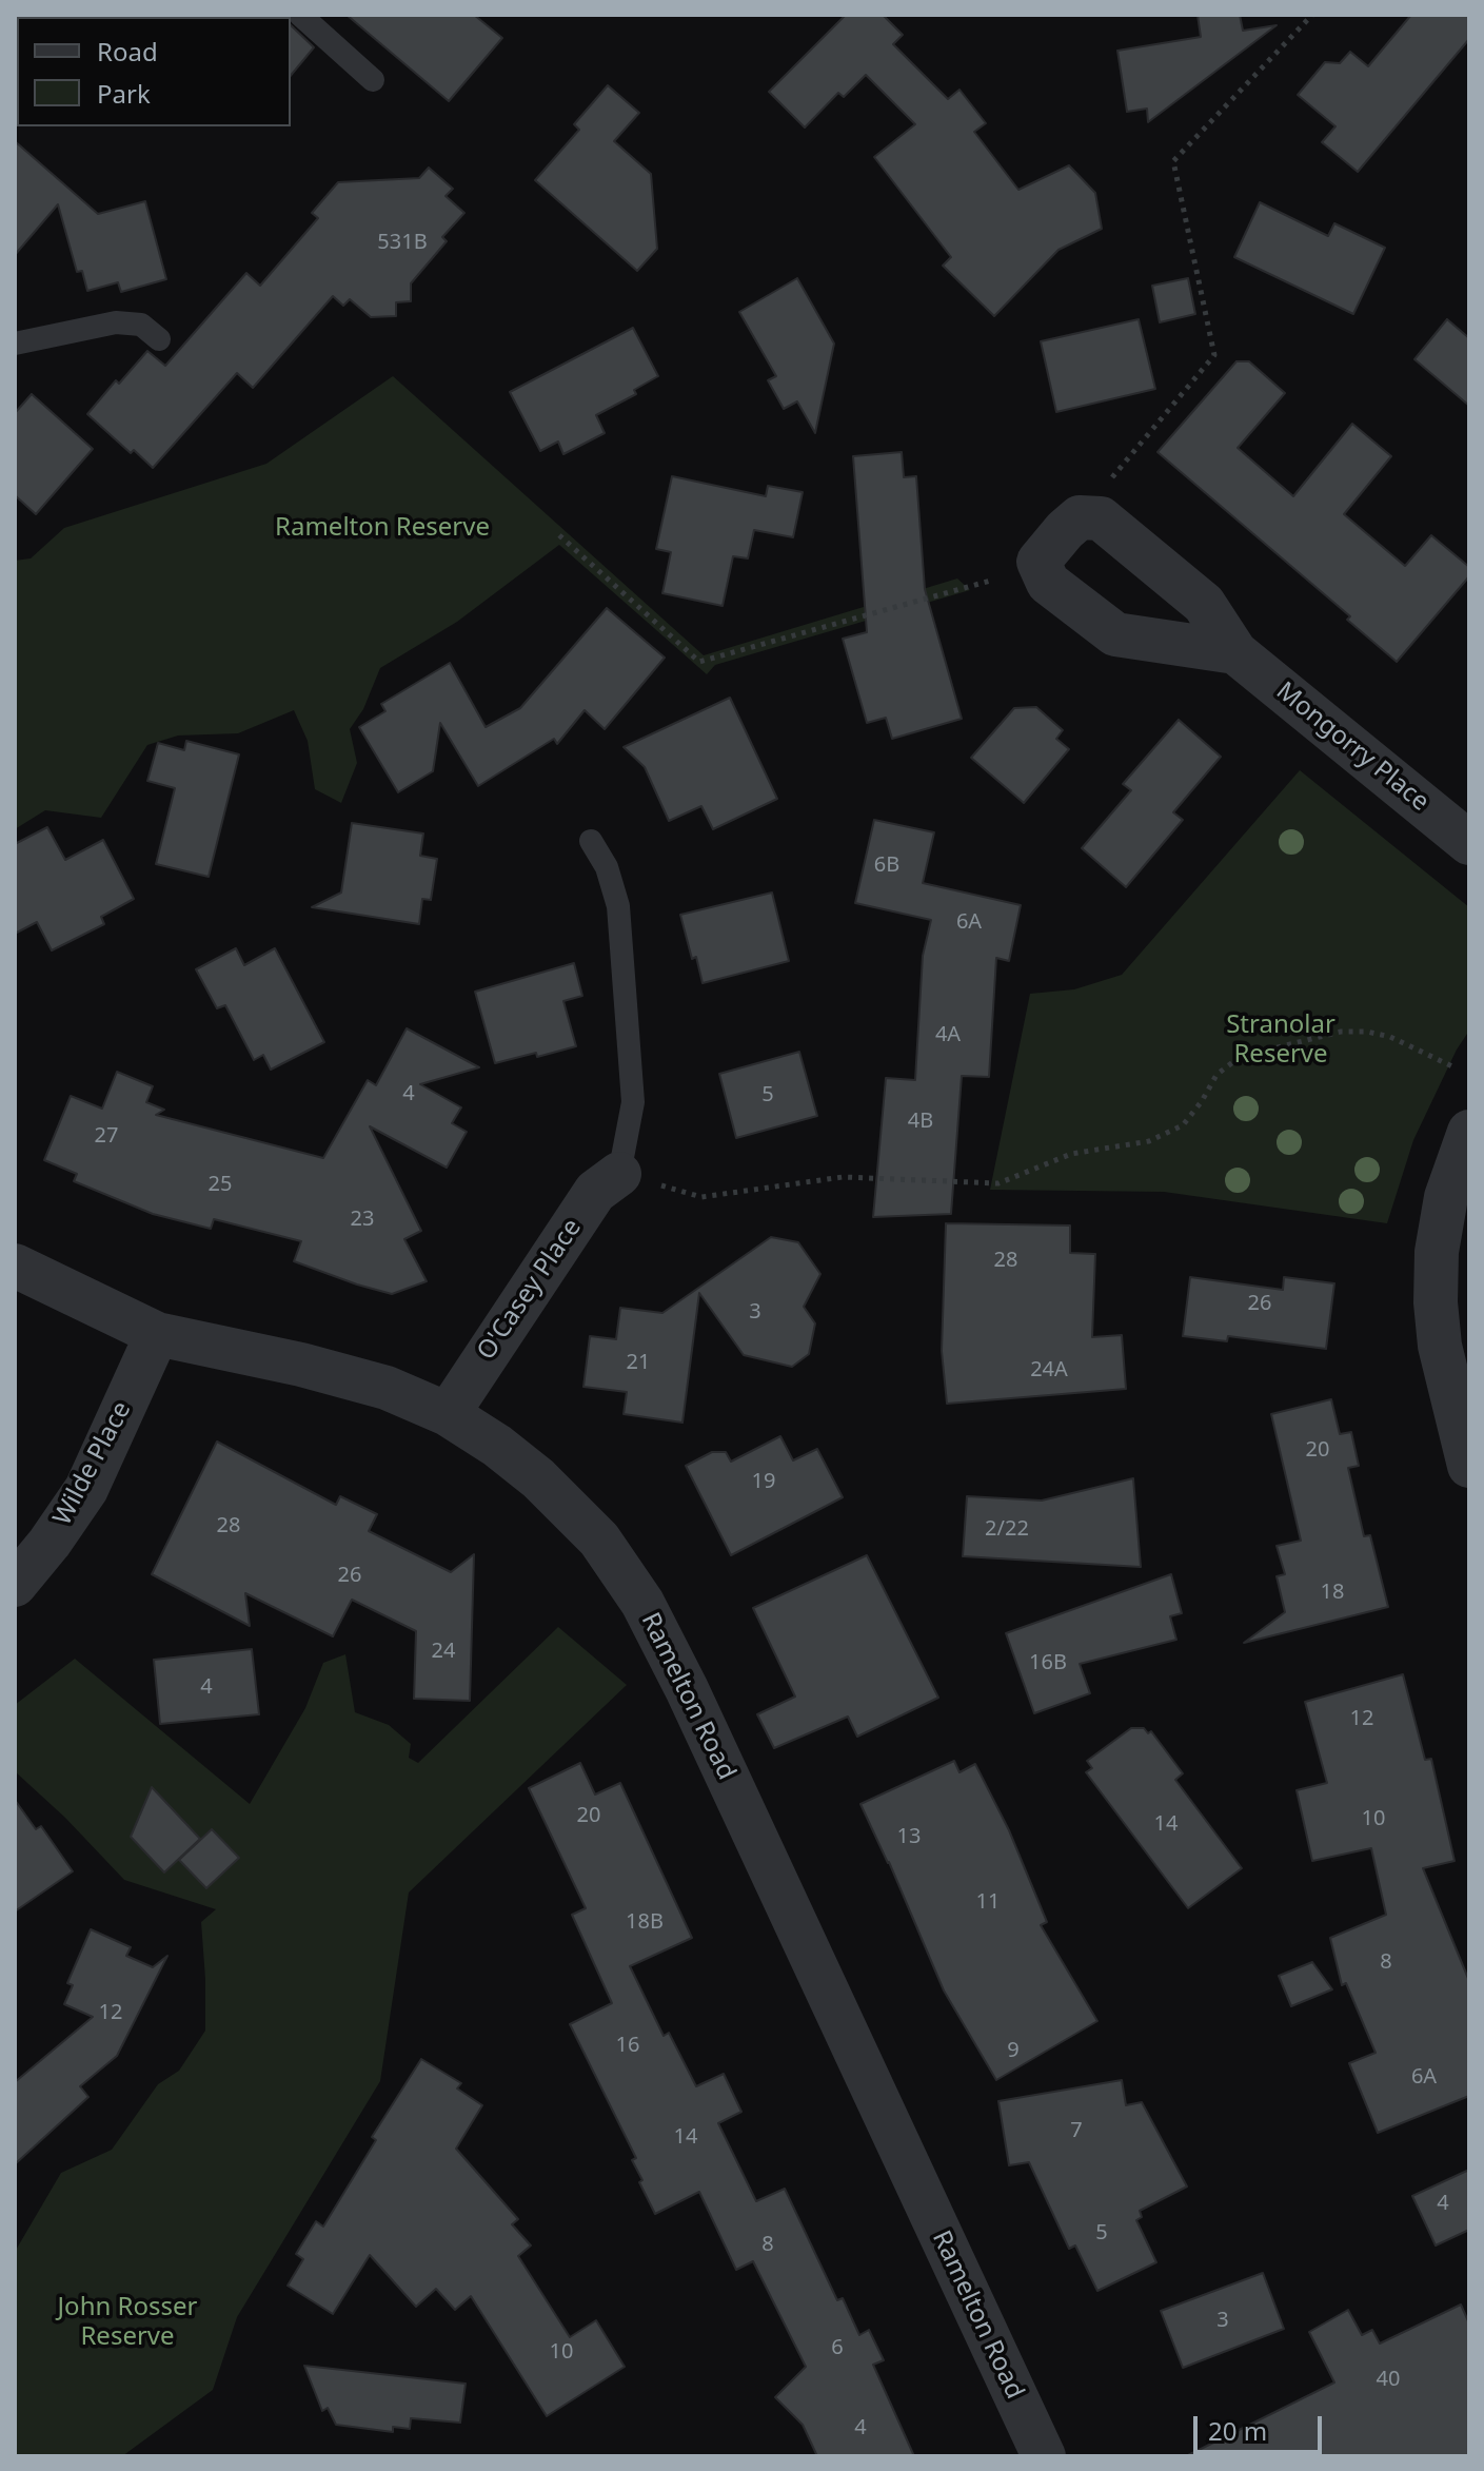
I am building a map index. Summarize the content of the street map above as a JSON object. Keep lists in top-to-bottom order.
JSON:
{
  "streets": {
    "street": [
      "Mongorry Place",
      "O'Casey Place",
      "Wilde Place",
      "Ramelton Road"
    ]
  },
  "crossings": [
    ["O'Casey Place", "Ramelton Road"],
    ["Wilde Place", "Ramelton Road"]
  ],
  "parks": ["Ramelton Reserve", "Stranolar Reserve", "John Rosser Reserve"],
  "house_numbers": [
    "531B",
    "6B",
    "6A",
    "4A",
    "4",
    "5",
    "4B",
    "27",
    "25",
    "23",
    "28",
    "26",
    "3",
    "21",
    "24A",
    "20",
    "19",
    "28",
    "2/22",
    "26",
    "18",
    "24",
    "16B",
    "4",
    "12",
    "20",
    "10",
    "14",
    "13",
    "11",
    "18B",
    "8",
    "12",
    "16",
    "9",
    "6A",
    "7",
    "14",
    "4",
    "5",
    "8",
    "3",
    "6",
    "10",
    "40",
    "4"
  ],
  "legend": ["Road", "Park"],
  "scale_bar": "20 m"
}
